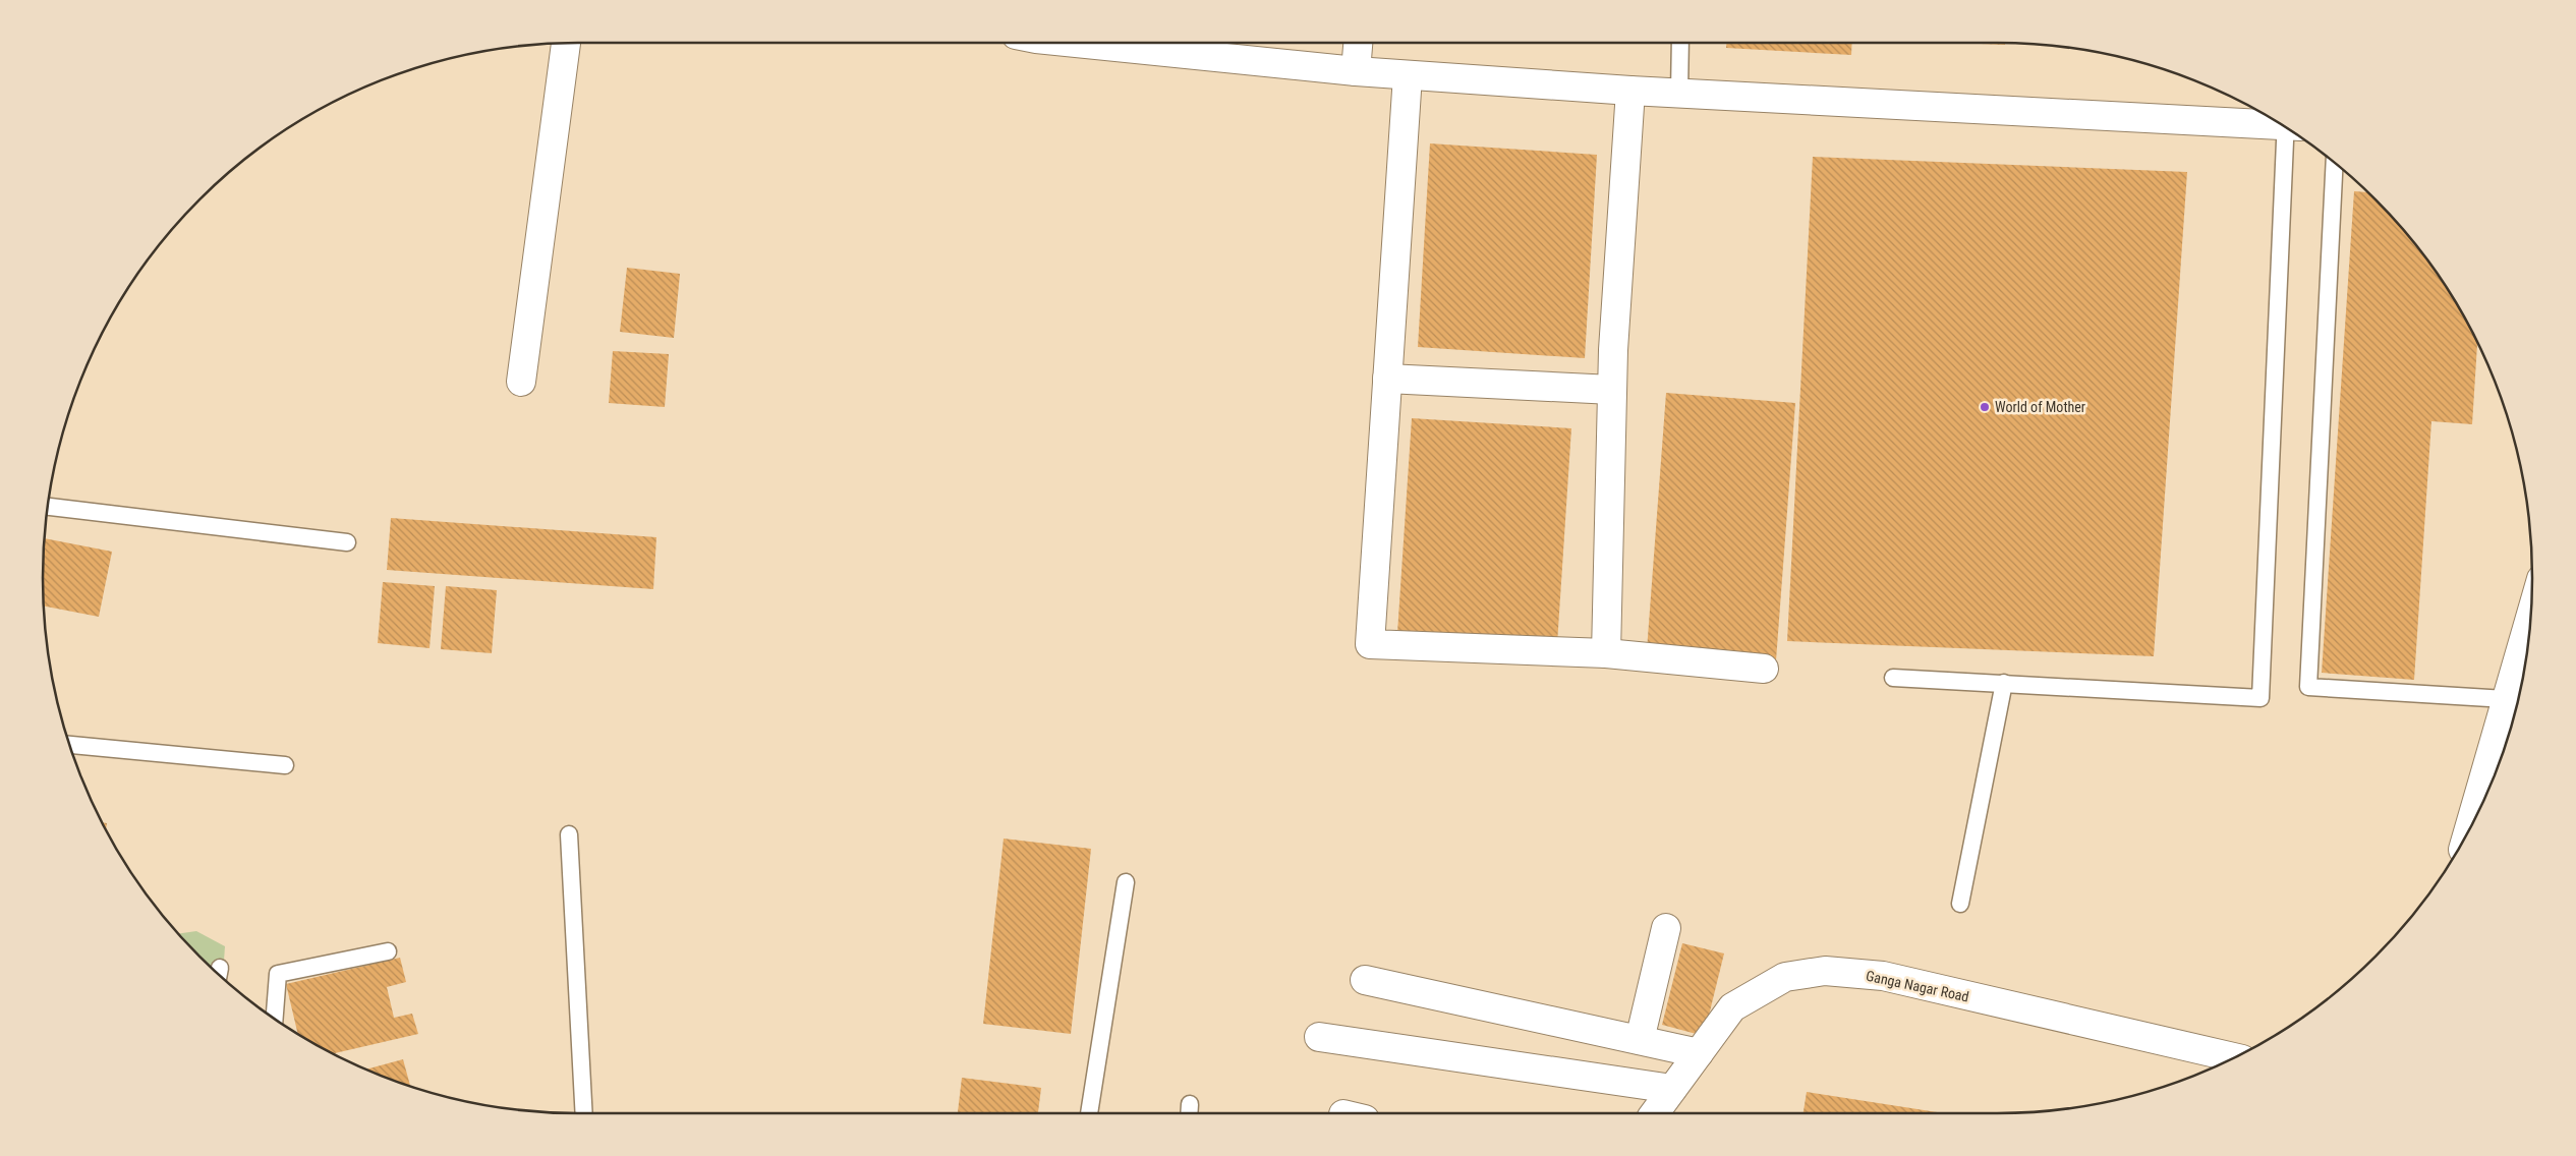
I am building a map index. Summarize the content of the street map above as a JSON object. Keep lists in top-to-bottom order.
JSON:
{
  "streets": {
    "street": ["Ganga Nagar Road"]
  },
  "places": ["World of Mother"]
}
